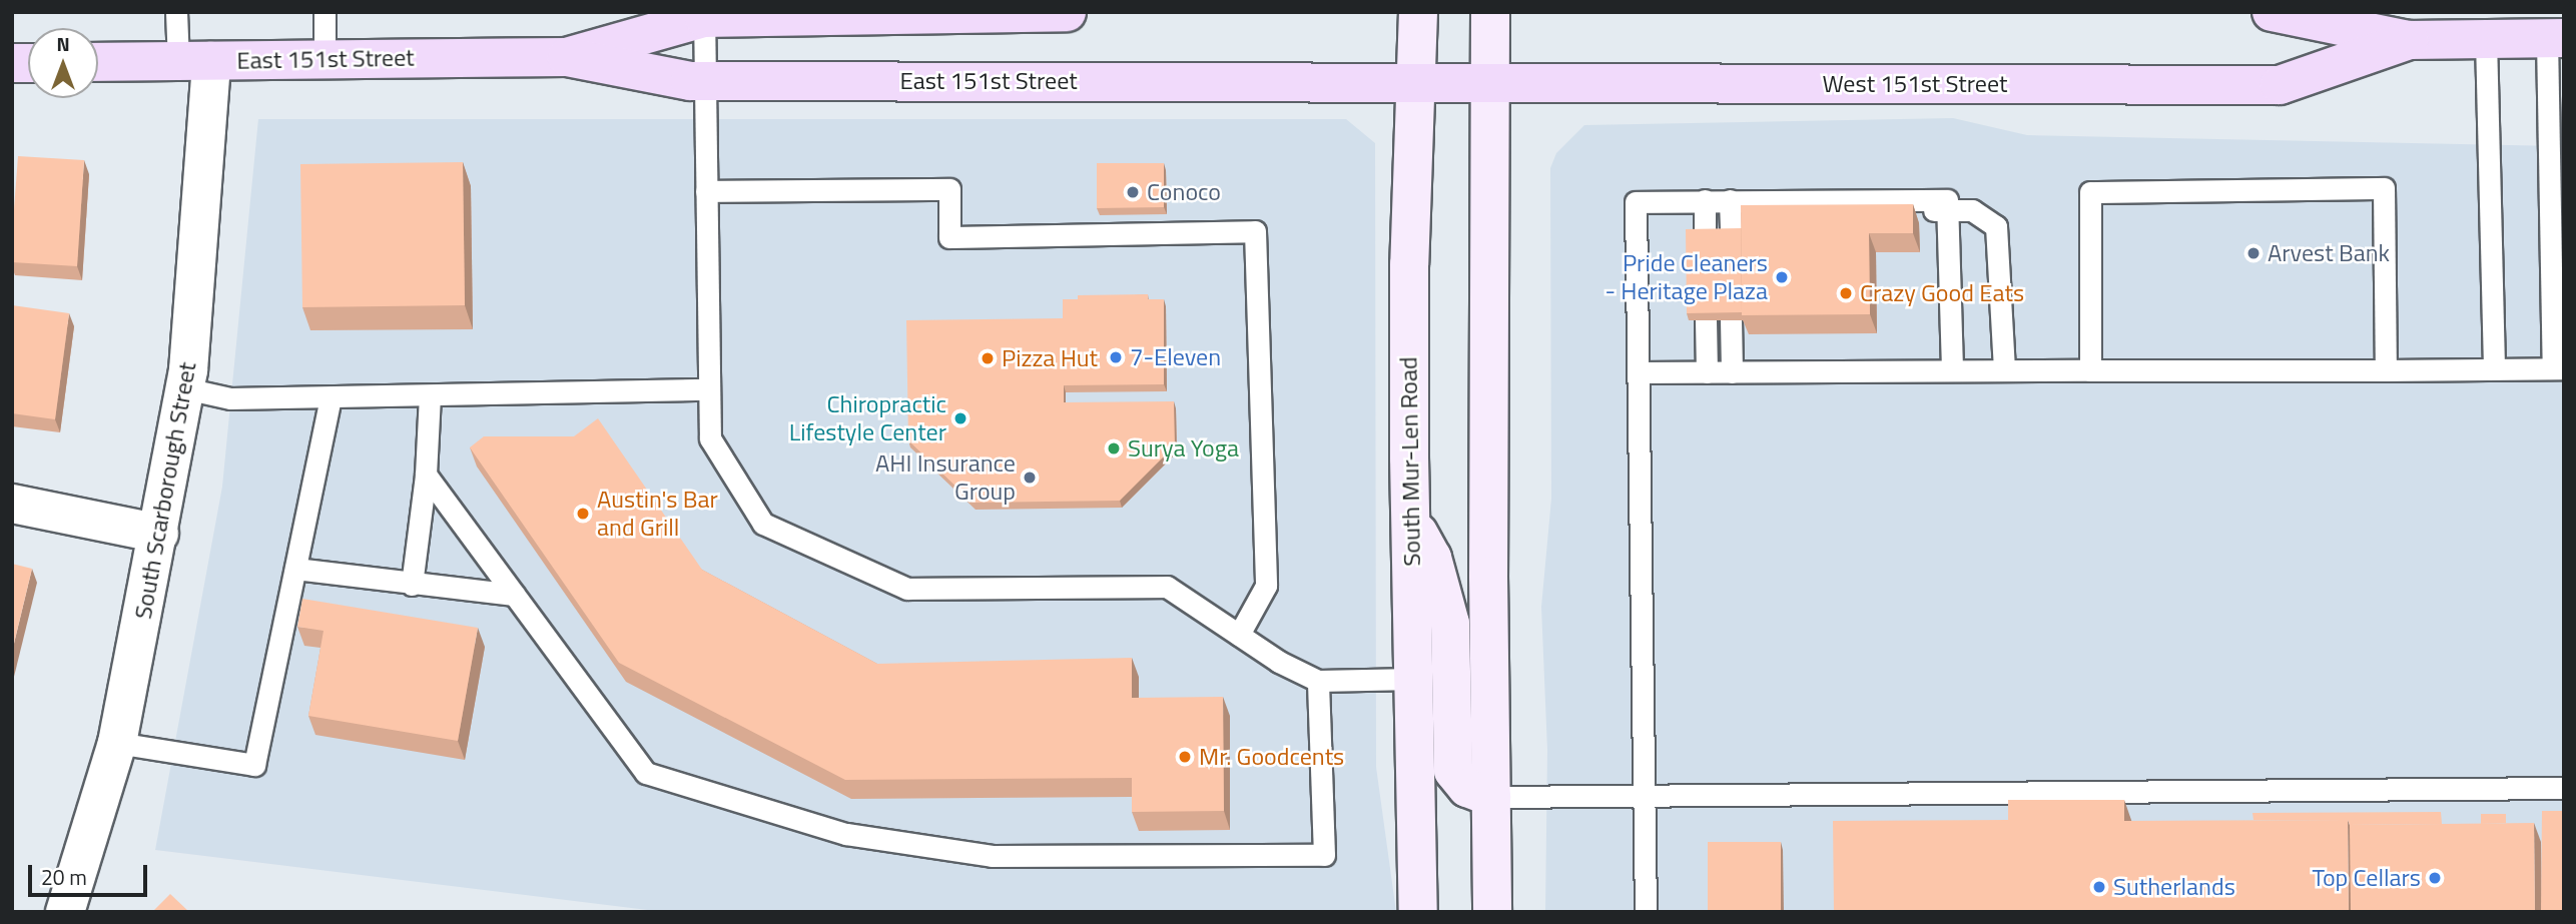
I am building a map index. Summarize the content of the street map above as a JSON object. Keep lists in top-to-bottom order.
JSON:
{
  "streets": {
    "main road": ["East 151st Street", "West 151st Street", "South Mur-Len Road"],
    "street": ["South Scarborough Street"]
  },
  "crossings": [
    ["East 151st Street", "West 151st Street"],
    ["East 151st Street", "South Mur-Len Road"],
    ["East 151st Street", "South Scarborough Street"],
    ["West 151st Street", "South Mur-Len Road"]
  ],
  "places": [
    "Conoco",
    "Arvest Bank",
    "Pride Cleaners - Heritage Plaza",
    "Crazy Good Eats",
    "7-Eleven",
    "Pizza Hut",
    "Chiropractic Lifestyle Center",
    "Surya Yoga",
    "AHI Insurance Group",
    "Austin's Bar and Grill",
    "Mr. Goodcents",
    "Top Cellars",
    "Sutherlands"
  ],
  "scale_bar": "20 m",
  "north": "top"
}
